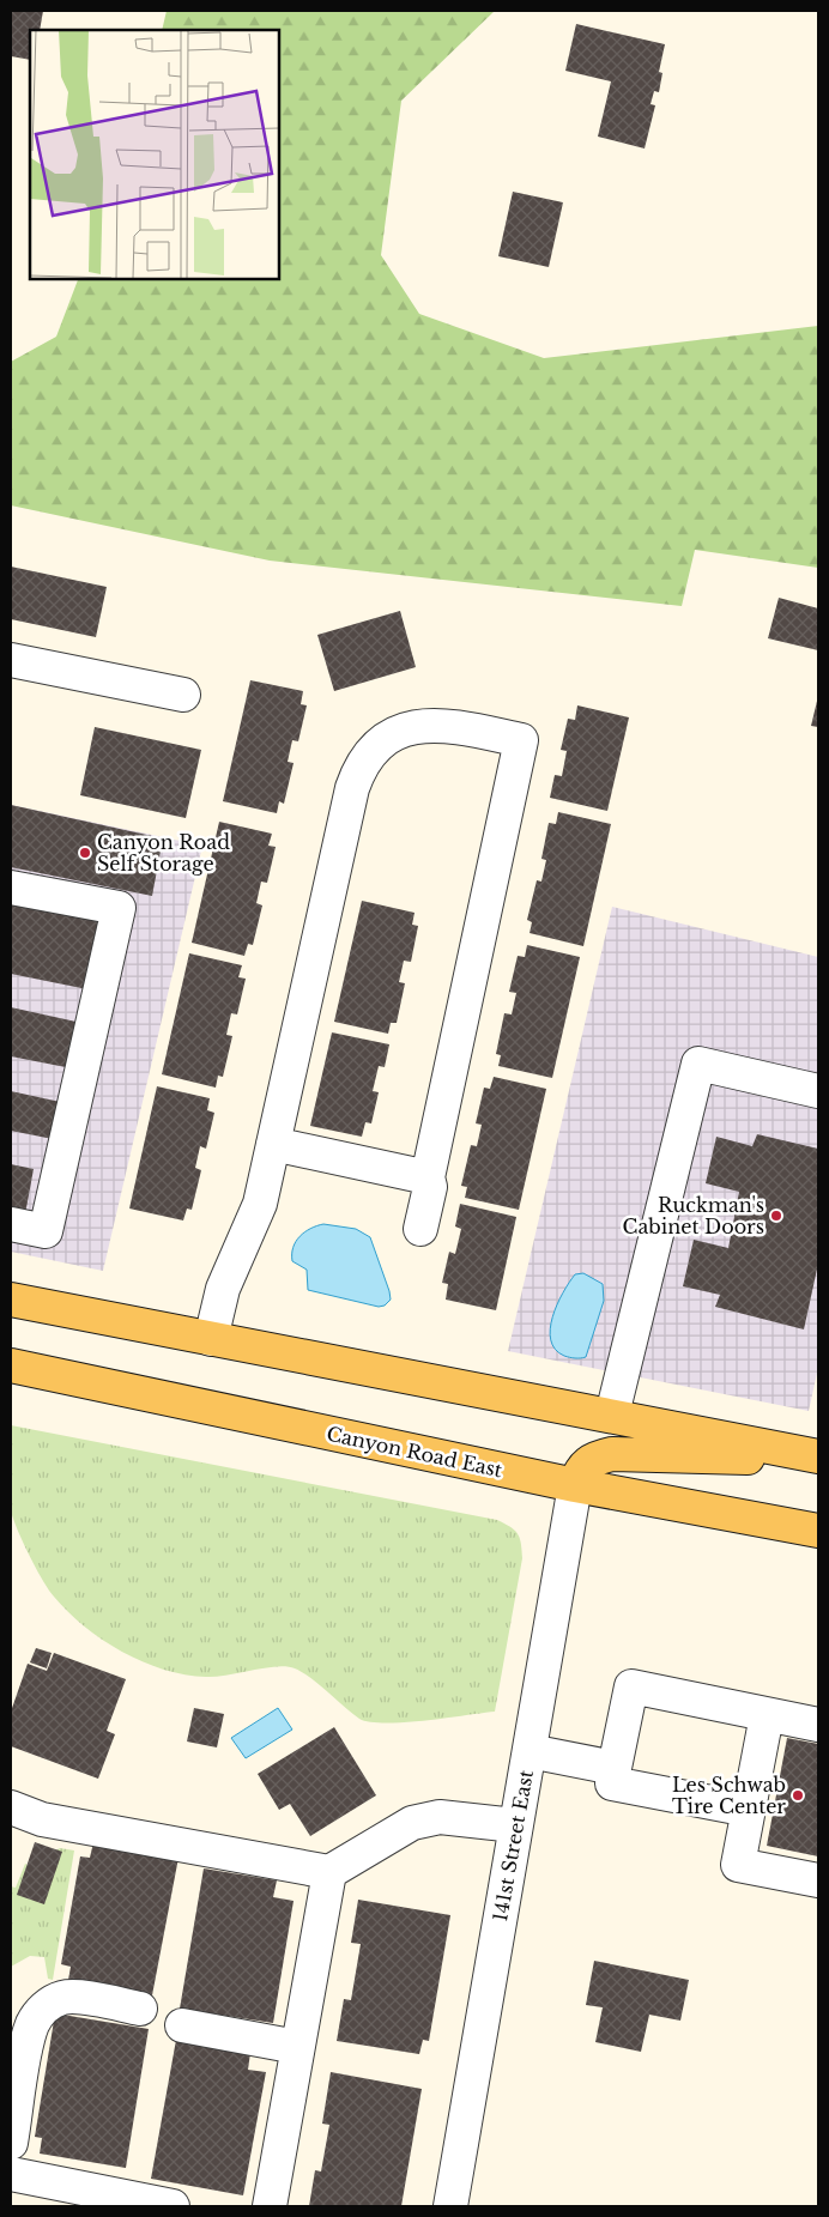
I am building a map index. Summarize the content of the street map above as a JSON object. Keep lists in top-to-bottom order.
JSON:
{
  "streets": {
    "main road": ["Canyon Road East"],
    "street": ["141st Street East"]
  },
  "crossings": [
    ["Canyon Road East", "141st Street East"]
  ],
  "places": ["Canyon Road Self Storage", "Ruckman's Cabinet Doors", "Les Schwab Tire Center"]
}
